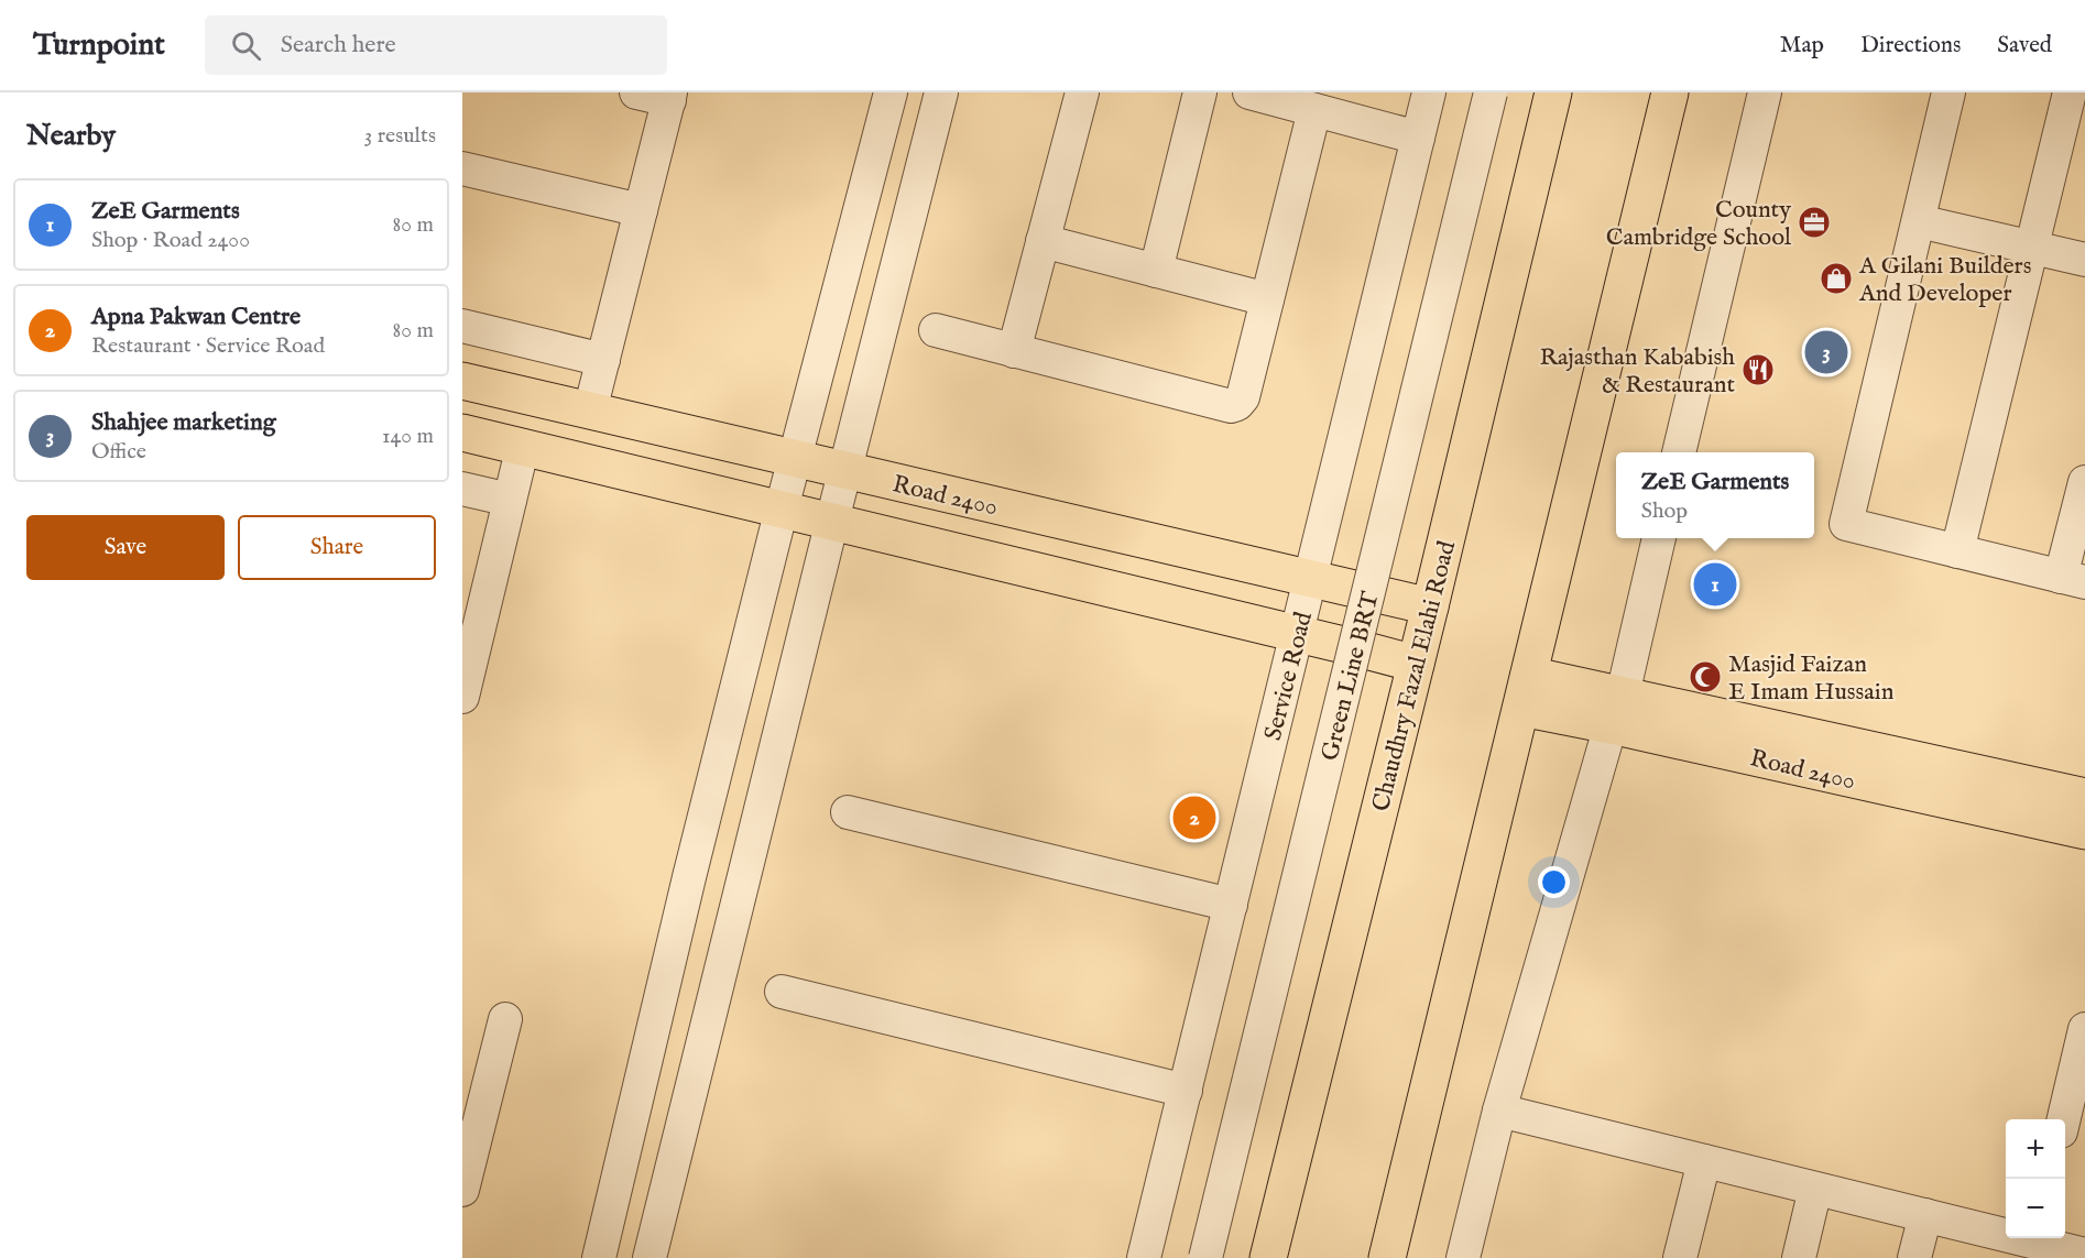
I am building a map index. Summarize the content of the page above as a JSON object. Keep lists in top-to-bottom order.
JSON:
{
  "streets": {
    "main road": ["Road 2400", "Chaudhry Fazal Elahi Road"],
    "street": ["Service Road", "Green Line BRT"]
  },
  "crossings": [
    ["Road 2400", "Service Road"],
    ["Road 2400", "Chaudhry Fazal Elahi Road"]
  ],
  "places": {
    "office": ["County Cambridge School"],
    "shop": ["A Gilani Builders And Developer"],
    "restaurant": ["Rajasthan Kababish & Restaurant"],
    "mosque": ["Masjid Faizan E Imam Hussain"]
  },
  "page": {
    "header": "Turnpoint",
    "search": "Search here",
    "nav": ["Map", "Directions", "Saved"],
    "heading": ["Nearby", "3 results"],
    "list": [
      {
        "mark": "1",
        "name": "ZeE Garments",
        "note": "Shop · Road 2400",
        "value": "80 m"
      },
      {
        "mark": "2",
        "name": "Apna Pakwan Centre",
        "note": "Restaurant · Service Road",
        "value": "80 m"
      },
      {
        "mark": "3",
        "name": "Shahjee marketing",
        "note": "Office",
        "value": "140 m"
      }
    ],
    "pins": ["3", "1", "2"],
    "popup": ["ZeE Garments", "Shop"],
    "buttons": ["Save", "Share"],
    "map_buttons": ["+", "−"]
  }
}
